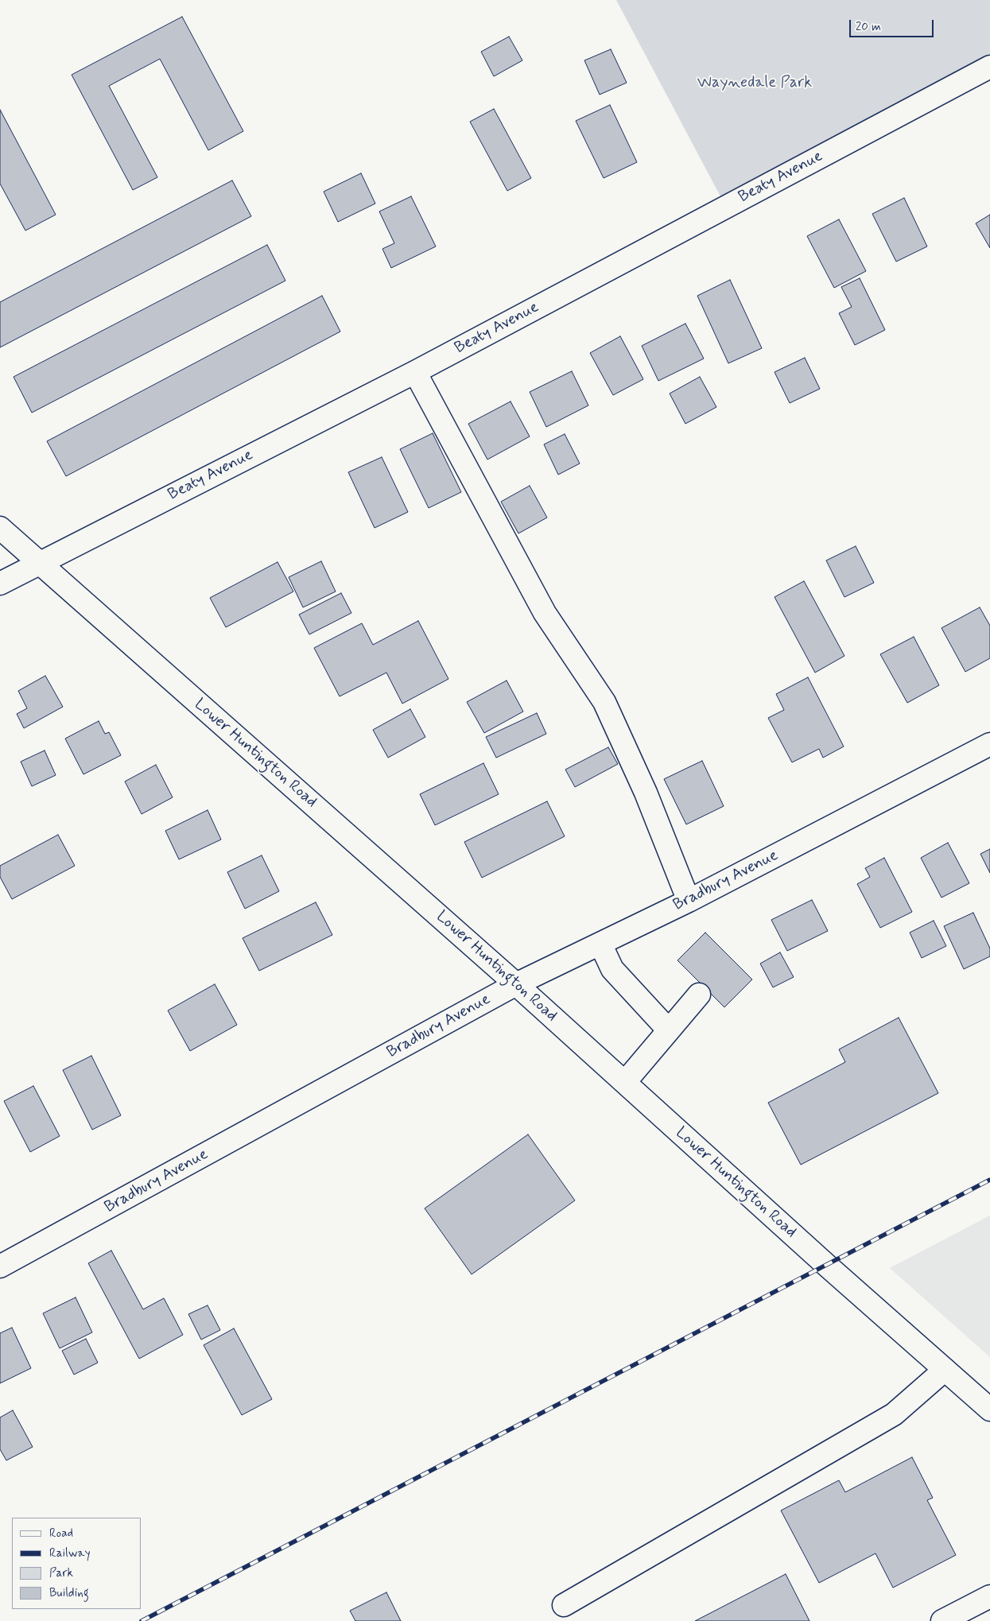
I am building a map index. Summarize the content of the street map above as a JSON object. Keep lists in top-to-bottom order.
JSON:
{
  "streets": {
    "street": ["Beaty Avenue", "Lower Huntington Road", "Bradbury Avenue"]
  },
  "crossings": [
    ["Beaty Avenue", "Lower Huntington Road"],
    ["Lower Huntington Road", "Bradbury Avenue"]
  ],
  "parks": ["Waynedale Park"],
  "legend": [
    "Road",
    "Railway",
    "Park",
    "Building"
  ],
  "scale_bar": "20 m"
}
